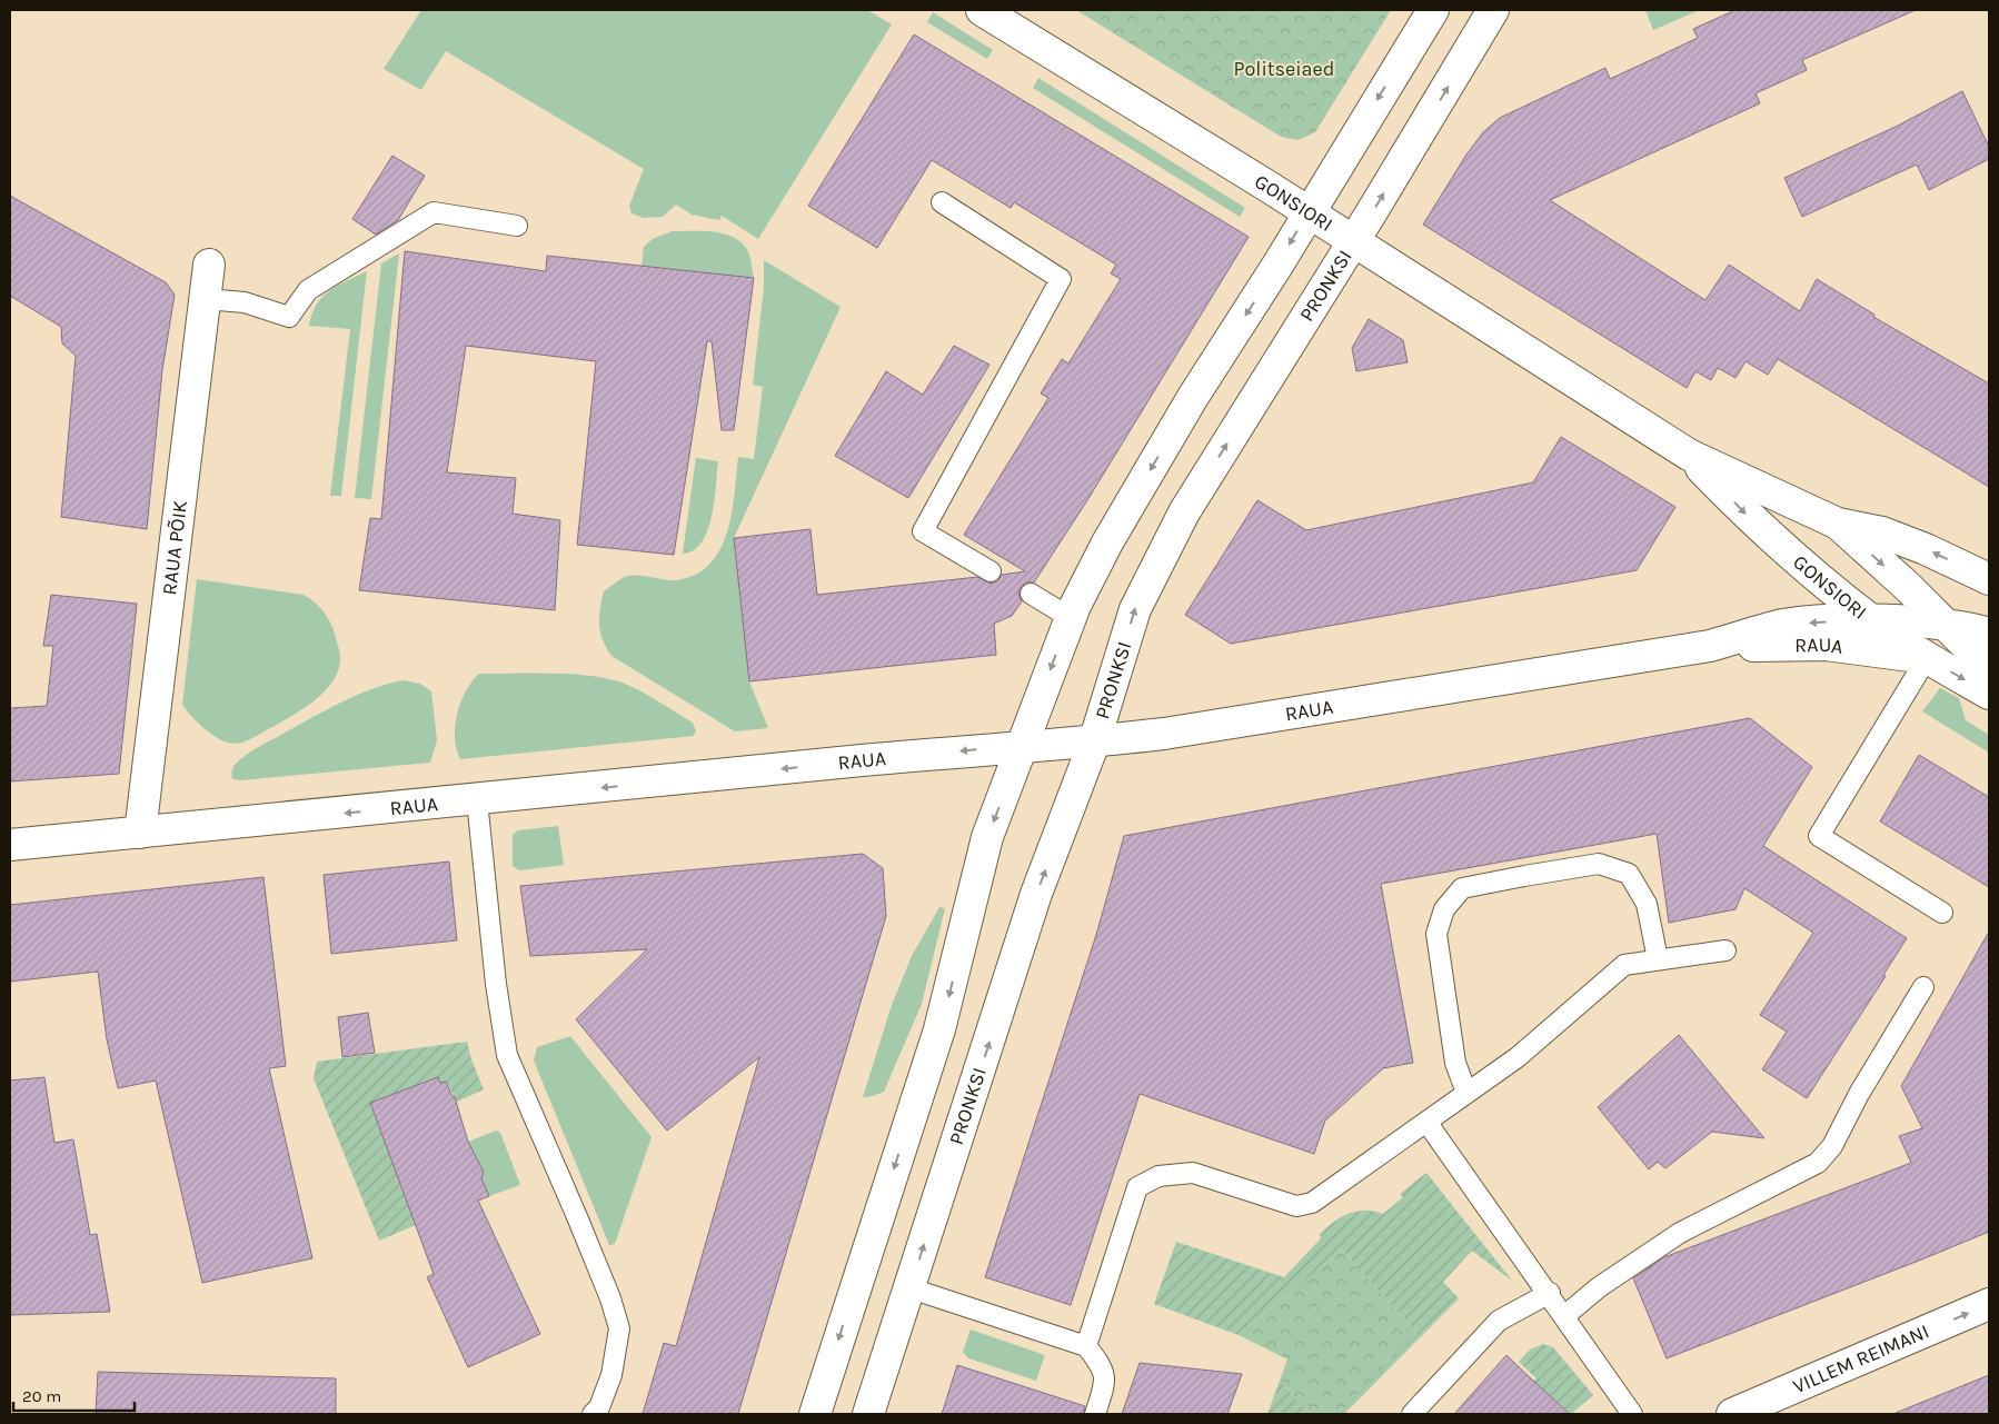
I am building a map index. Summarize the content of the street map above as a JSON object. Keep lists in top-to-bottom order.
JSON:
{
  "streets": {
    "main road": [
      "GONSIORI",
      "PRONKSI",
      "RAUA PÕIK",
      "RAUA",
      "VILLEM REIMANI"
    ]
  },
  "crossings": [
    ["GONSIORI", "PRONKSI"],
    ["GONSIORI", "RAUA"],
    ["PRONKSI", "RAUA"],
    ["RAUA PÕIK", "RAUA"]
  ],
  "one_way": ["RAUA", "VILLEM REIMANI"],
  "parks": ["Politseiaed"],
  "scale_bar": "20 m"
}
